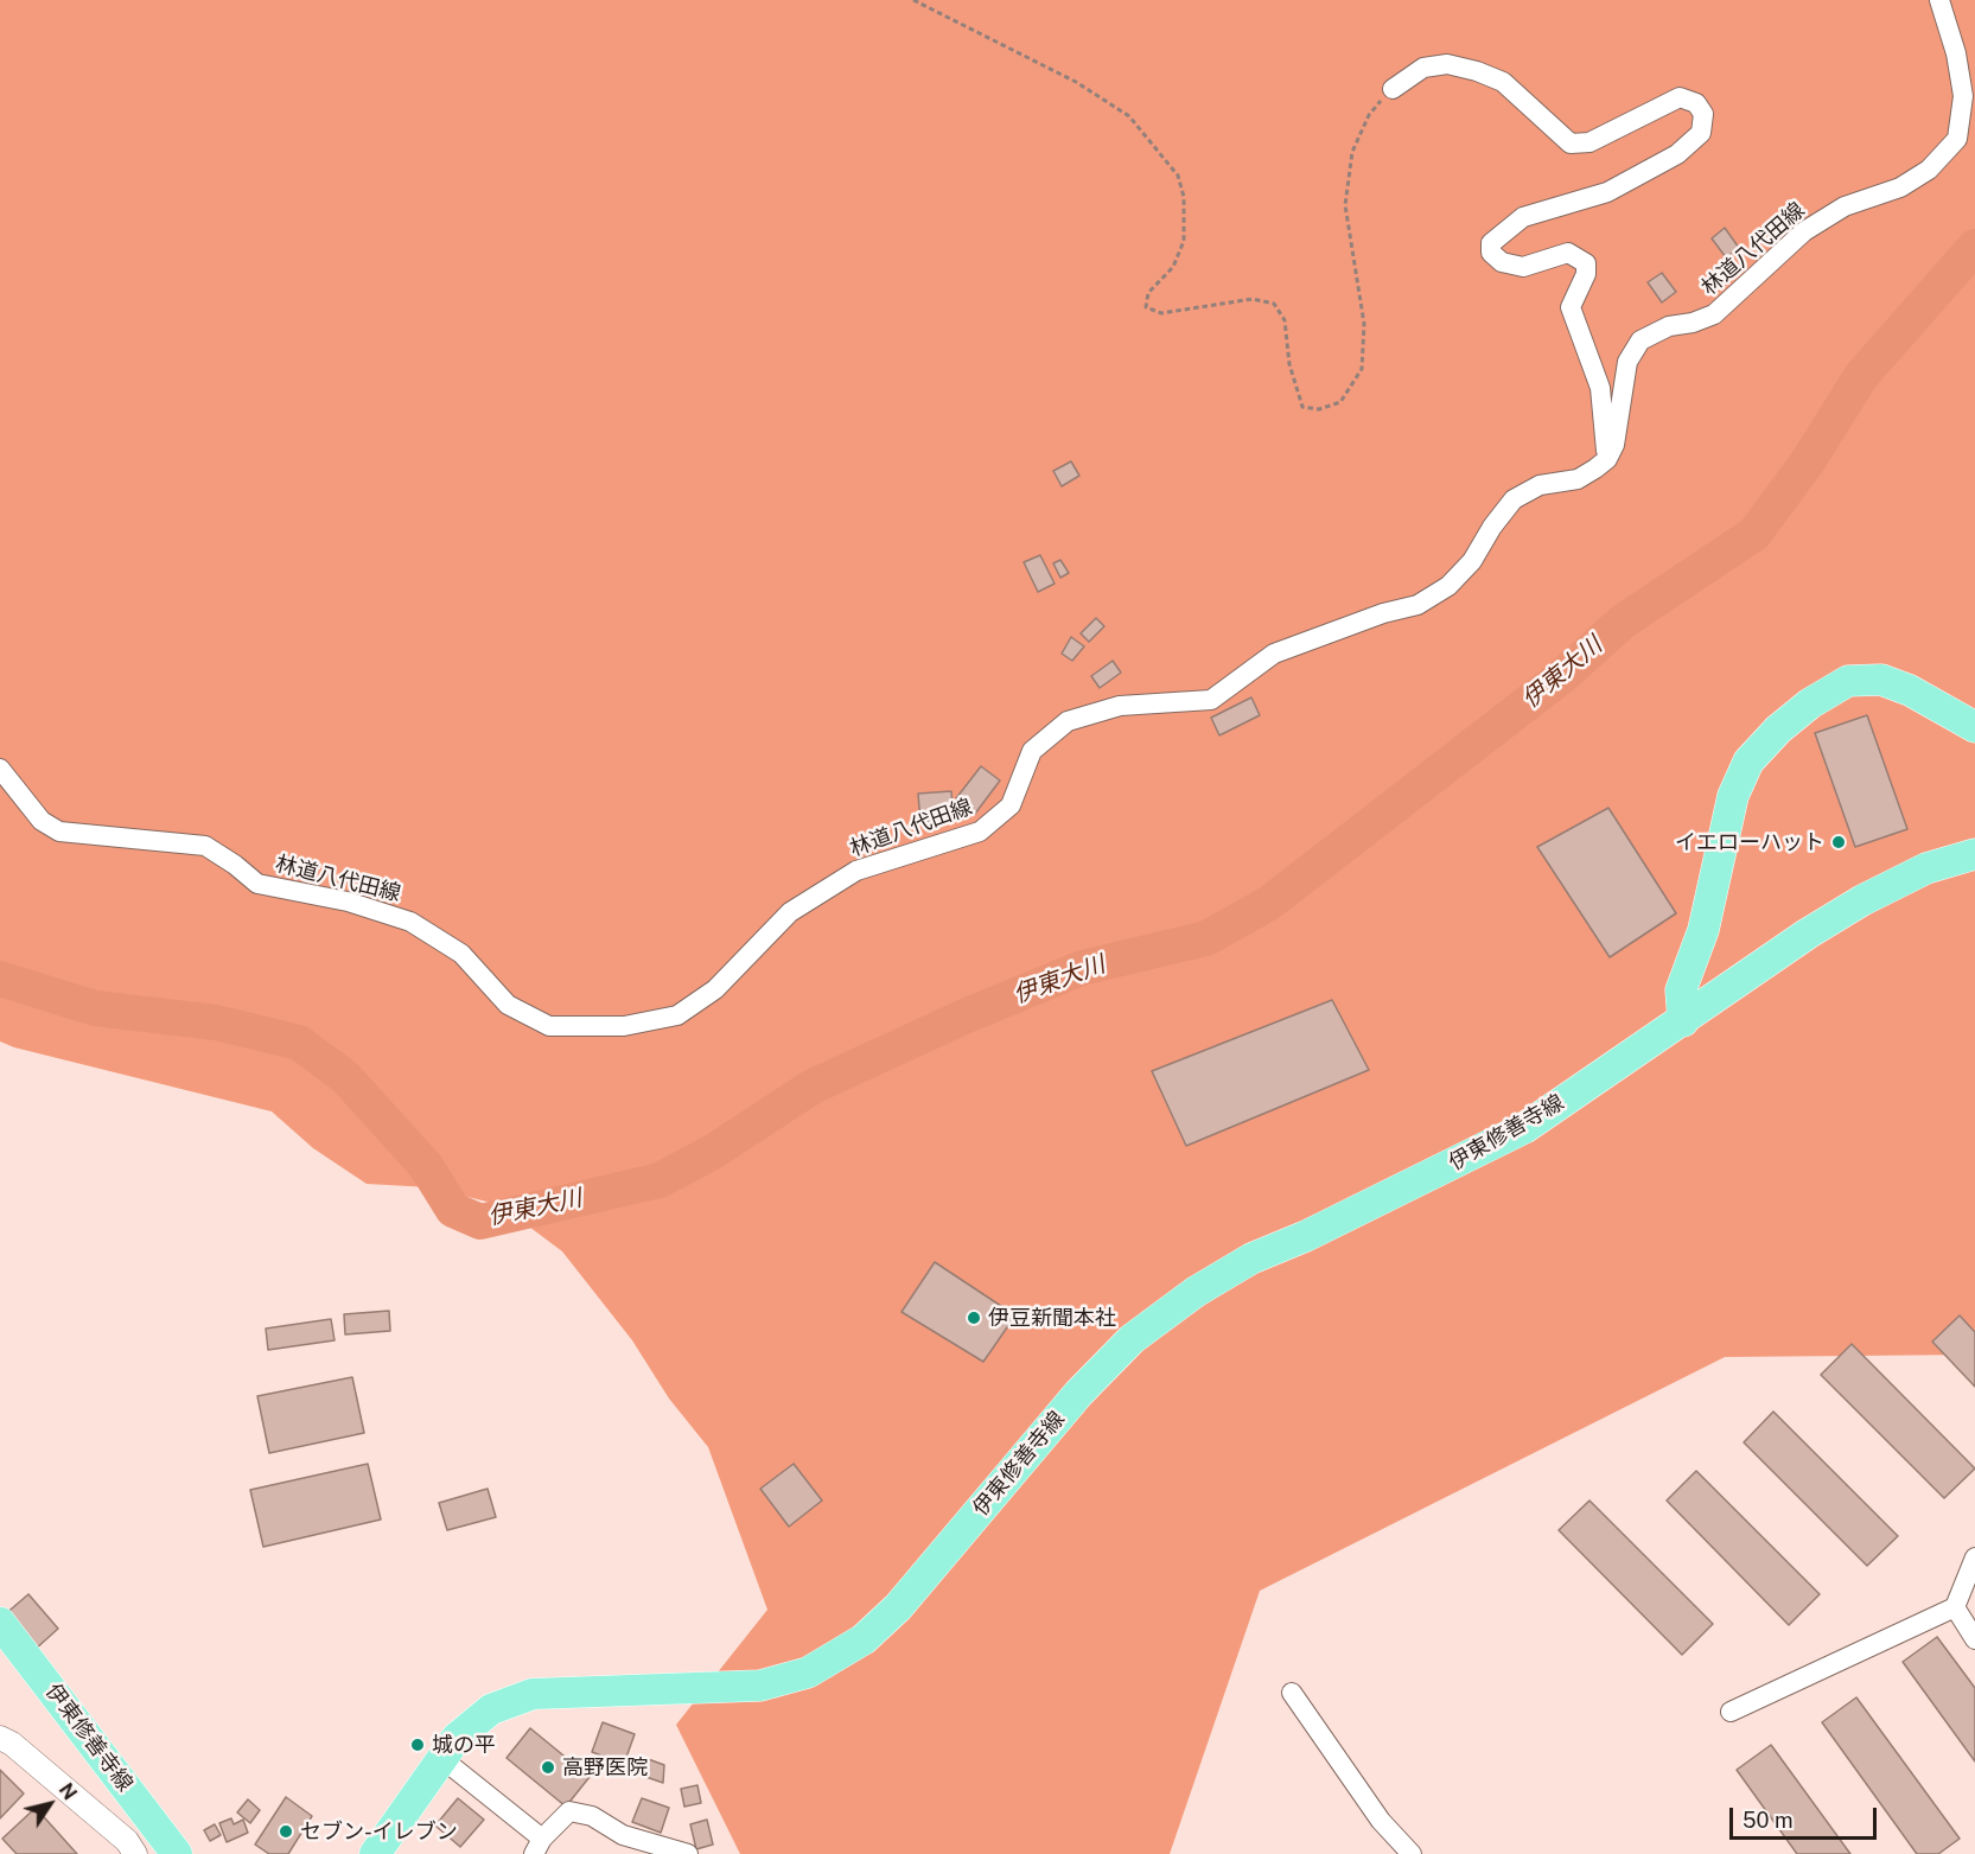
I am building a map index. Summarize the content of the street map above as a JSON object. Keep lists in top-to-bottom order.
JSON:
{
  "streets": {
    "main road": ["伊東修善寺線"],
    "street": ["林道八代田線"]
  },
  "water": ["伊東大川"],
  "places": [
    "イエローハット",
    "伊豆新聞本社",
    "城の平",
    "高野医院",
    "セブン-イレブン"
  ],
  "scale_bar": "50 m",
  "north": "top right"
}
